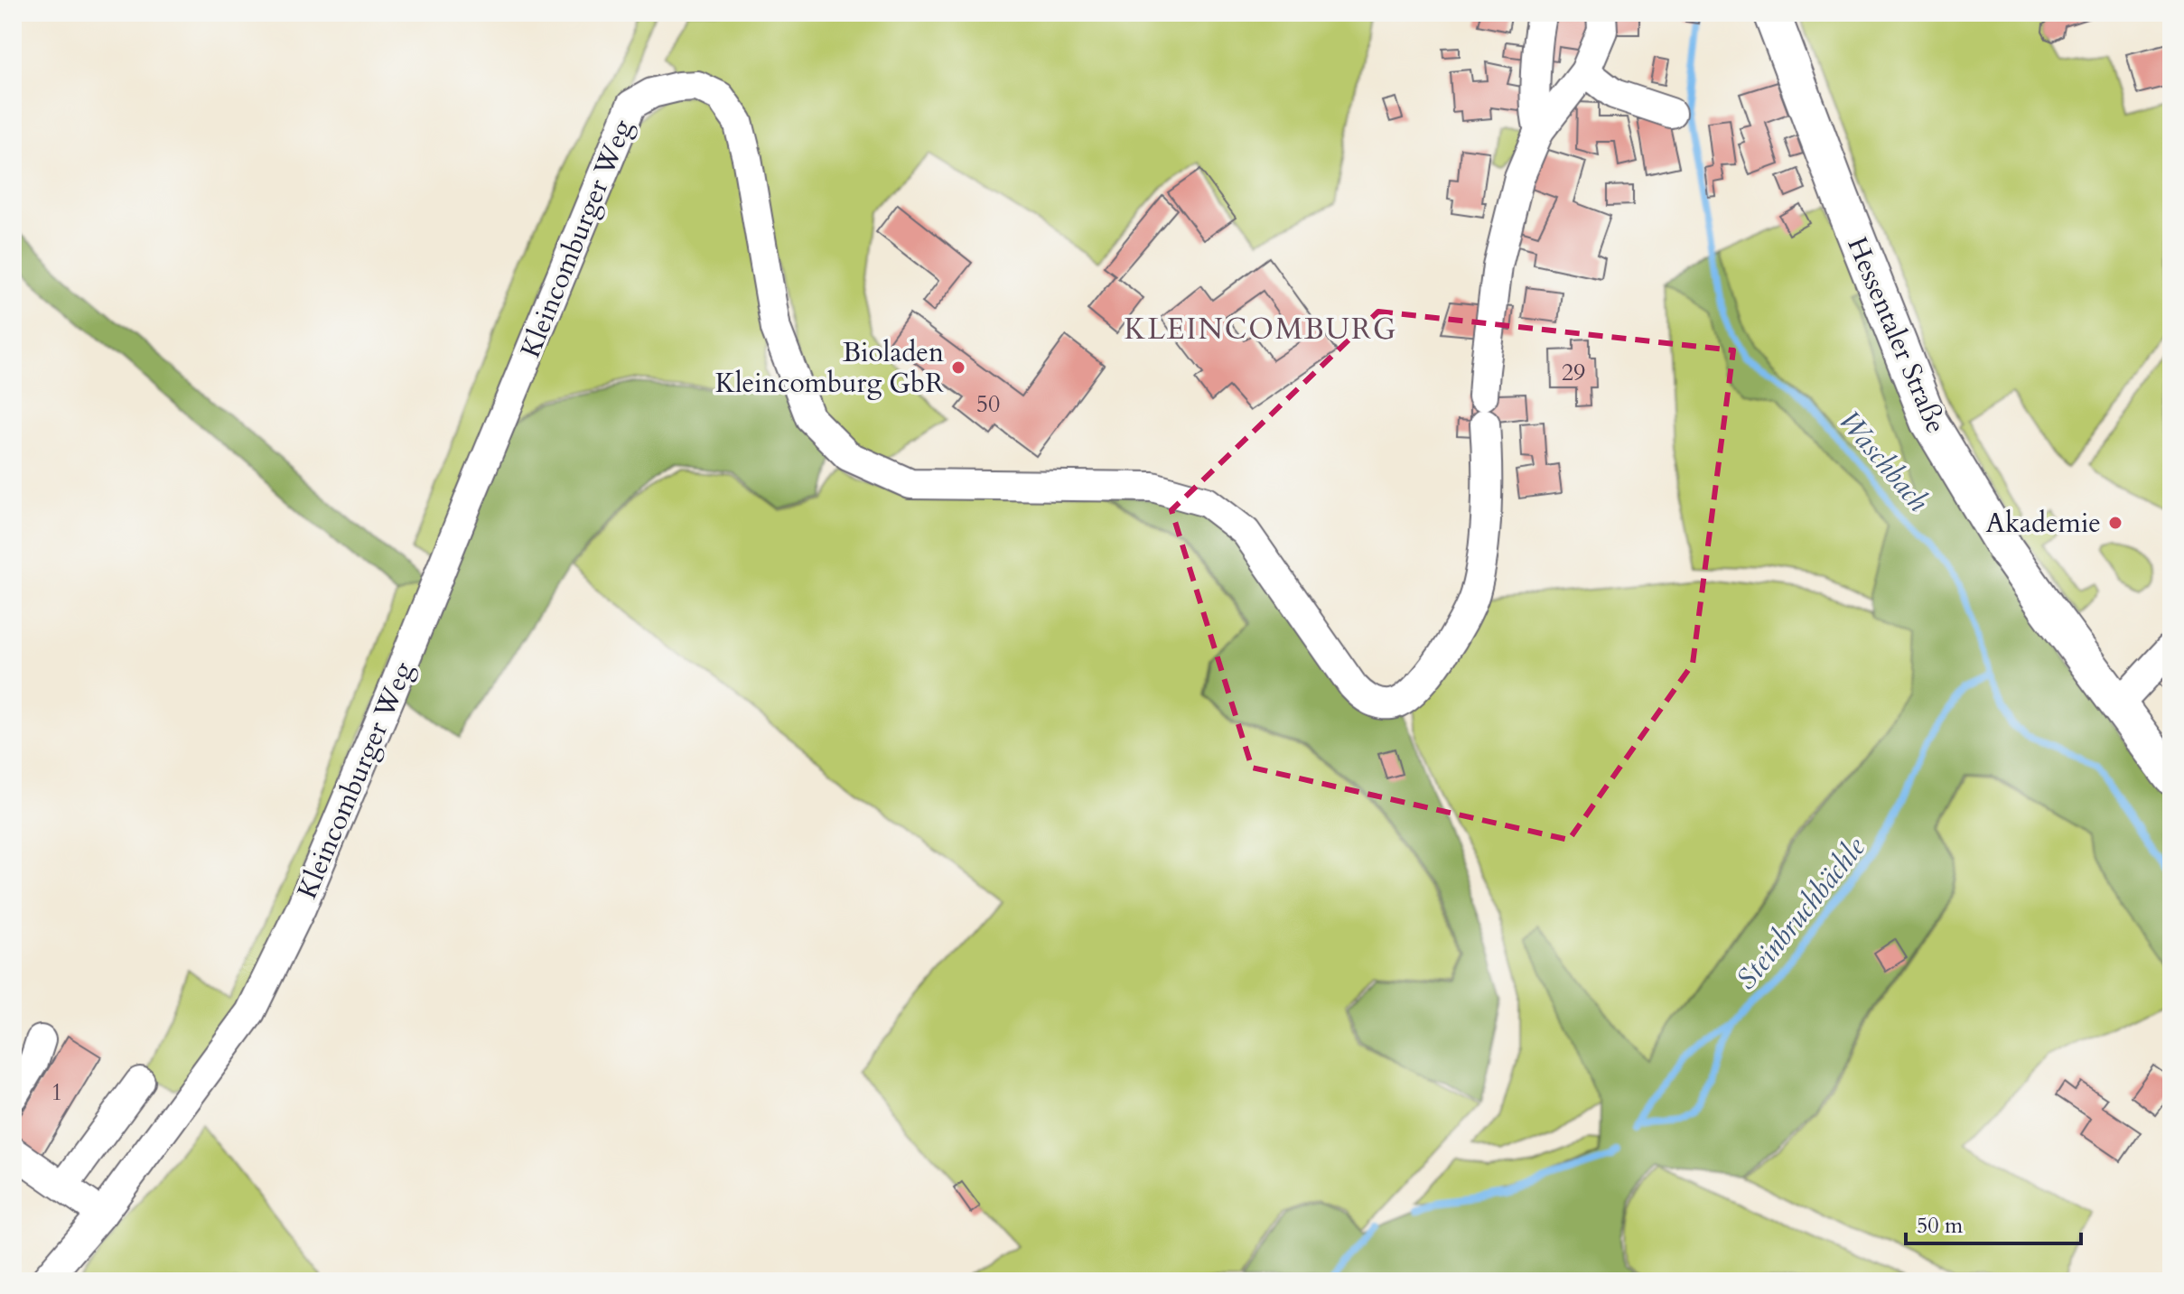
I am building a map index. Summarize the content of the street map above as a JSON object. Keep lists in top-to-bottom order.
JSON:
{
  "streets": {
    "main road": ["Hessentaler Straße"],
    "street": ["Kleincomburger Weg"]
  },
  "districts": ["KLEINCOMBURG"],
  "water": ["Waschbach", "Steinbruchbächle"],
  "places": ["Bioladen Kleincomburg GbR", "Akademie"],
  "house_numbers": ["29", "50", "1"],
  "scale_bar": "50 m"
}
